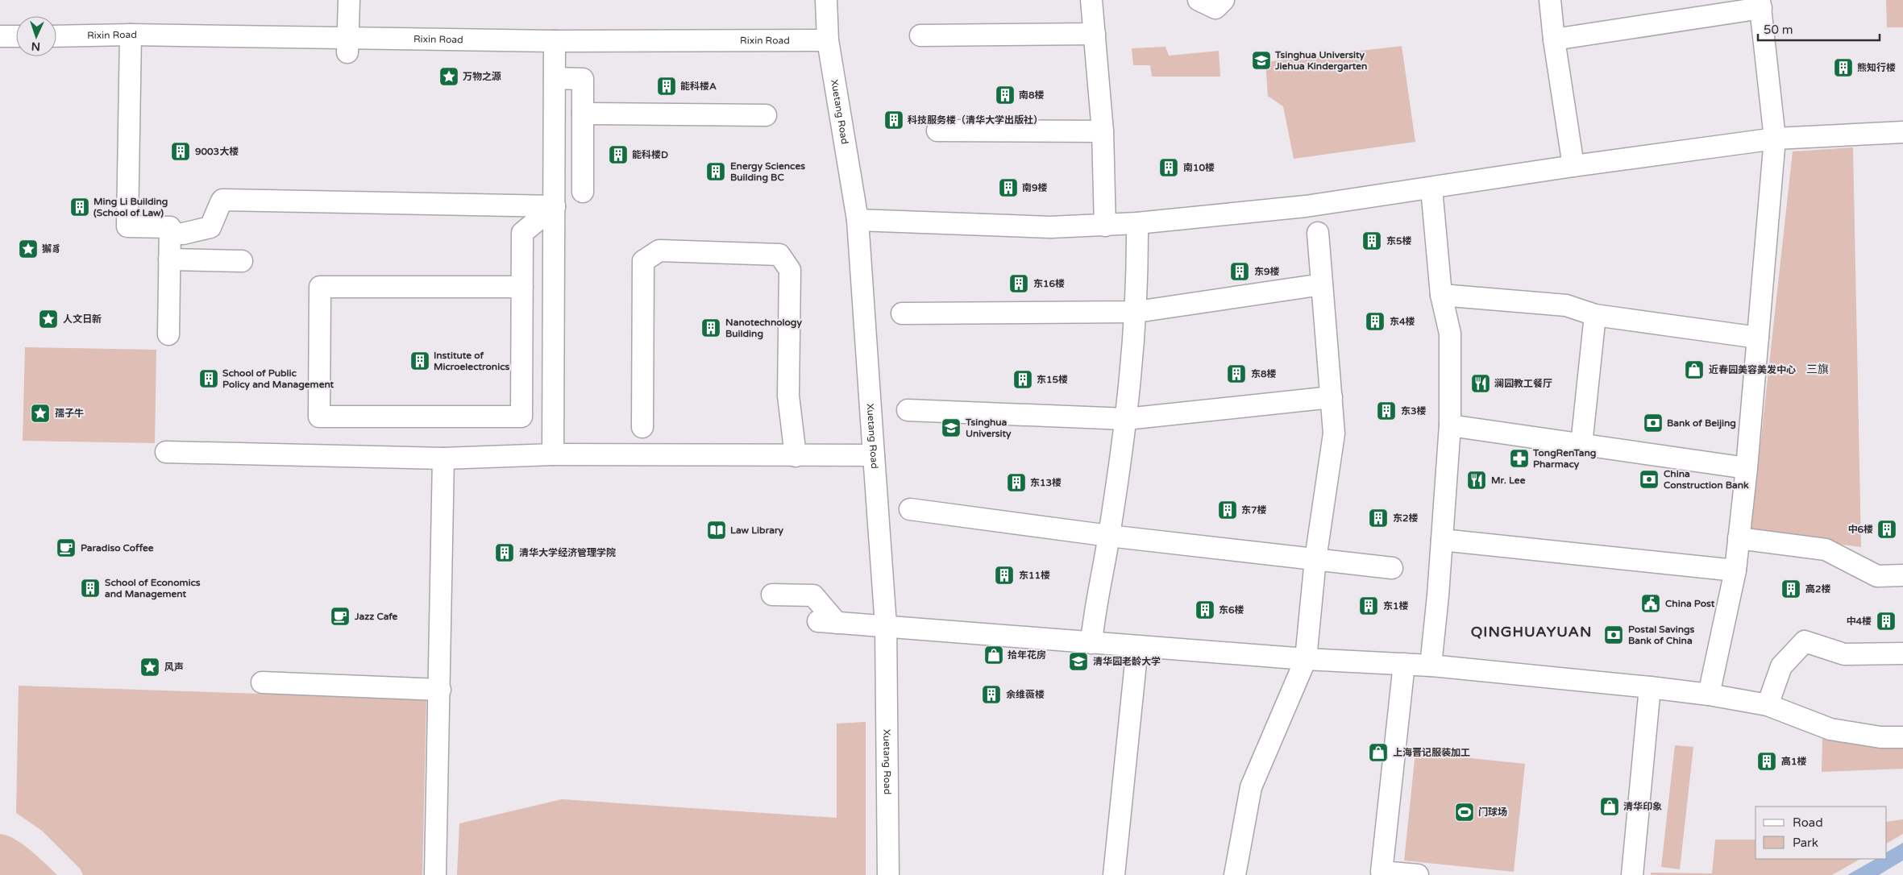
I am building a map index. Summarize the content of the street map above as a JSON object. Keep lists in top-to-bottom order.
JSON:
{
  "streets": {
    "street": ["Rixin Road", "Xuetang Road"]
  },
  "crossings": [
    ["Rixin Road", "Xuetang Road"]
  ],
  "districts": ["三旗", "QINGHUAYUAN"],
  "places": {
    "school or university": ["Tsinghua University Jiehua Kindergarten", "Tsinghua University", "清华园老龄大学"],
    "building": [
      "熊知行楼",
      "能科楼A",
      "南8楼",
      "科技服务楼（清华大学出版社）",
      "9003大楼",
      "能科楼D",
      "南10楼",
      "Energy Sciences Building BC",
      "南9楼",
      "Ming Li Building (School of Law)",
      "东5楼",
      "东9楼",
      "东16楼",
      "东4楼",
      "Nanotechnology Building",
      "Institute of Microelectronics",
      "东8楼",
      "School of Public Policy and Management",
      "东15楼",
      "东3楼",
      "东13楼",
      "东7楼",
      "东2楼",
      "中6楼",
      "清华大学经济管理学院",
      "东11楼",
      "School of Economics and Management",
      "高2楼",
      "东1楼",
      "东6楼",
      "中4楼",
      "余维薇楼",
      "高1楼"
    ],
    "place": [
      "万物之源",
      "獬豸",
      "人文日新",
      "孺子牛",
      "风声"
    ],
    "shop": [
      "近春园美容美发中心",
      "拾年花房",
      "上海晋记服装加工",
      "清华印象"
    ],
    "restaurant": ["澜园教工餐厅", "Mr. Lee"],
    "bank": ["Bank of Beijing", "China Construction Bank", "Postal Savings Bank of China"],
    "pharmacy": ["TongRenTang Pharmacy"],
    "library": ["Law Library"],
    "cafe": ["Paradiso Coffee", "Jazz Cafe"],
    "public building": ["China Post"],
    "sports": ["门球场"]
  },
  "legend": ["Road", "Park"],
  "scale_bar": "50 m",
  "north": "bottom"
}
